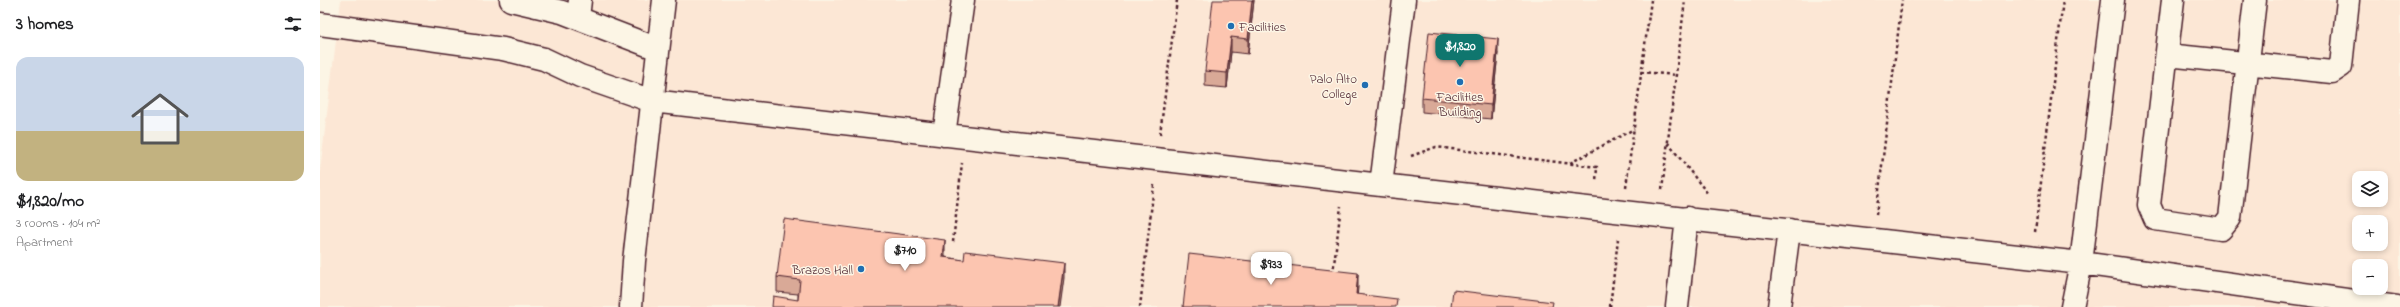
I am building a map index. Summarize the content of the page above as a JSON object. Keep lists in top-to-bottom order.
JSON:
{
  "places": [
    "Facilities",
    "Facilities Building",
    "Palo Alto College",
    "Brazos Hall"
  ],
  "page": {
    "heading": "3 homes",
    "price": ["$1,820", "$710", "$933"],
    "list": [
      {
        "name": "$1,820/mo",
        "note": "3 rooms · 104 m² · Apartment"
      }
    ],
    "map_buttons": ["+", "−"]
  }
}
